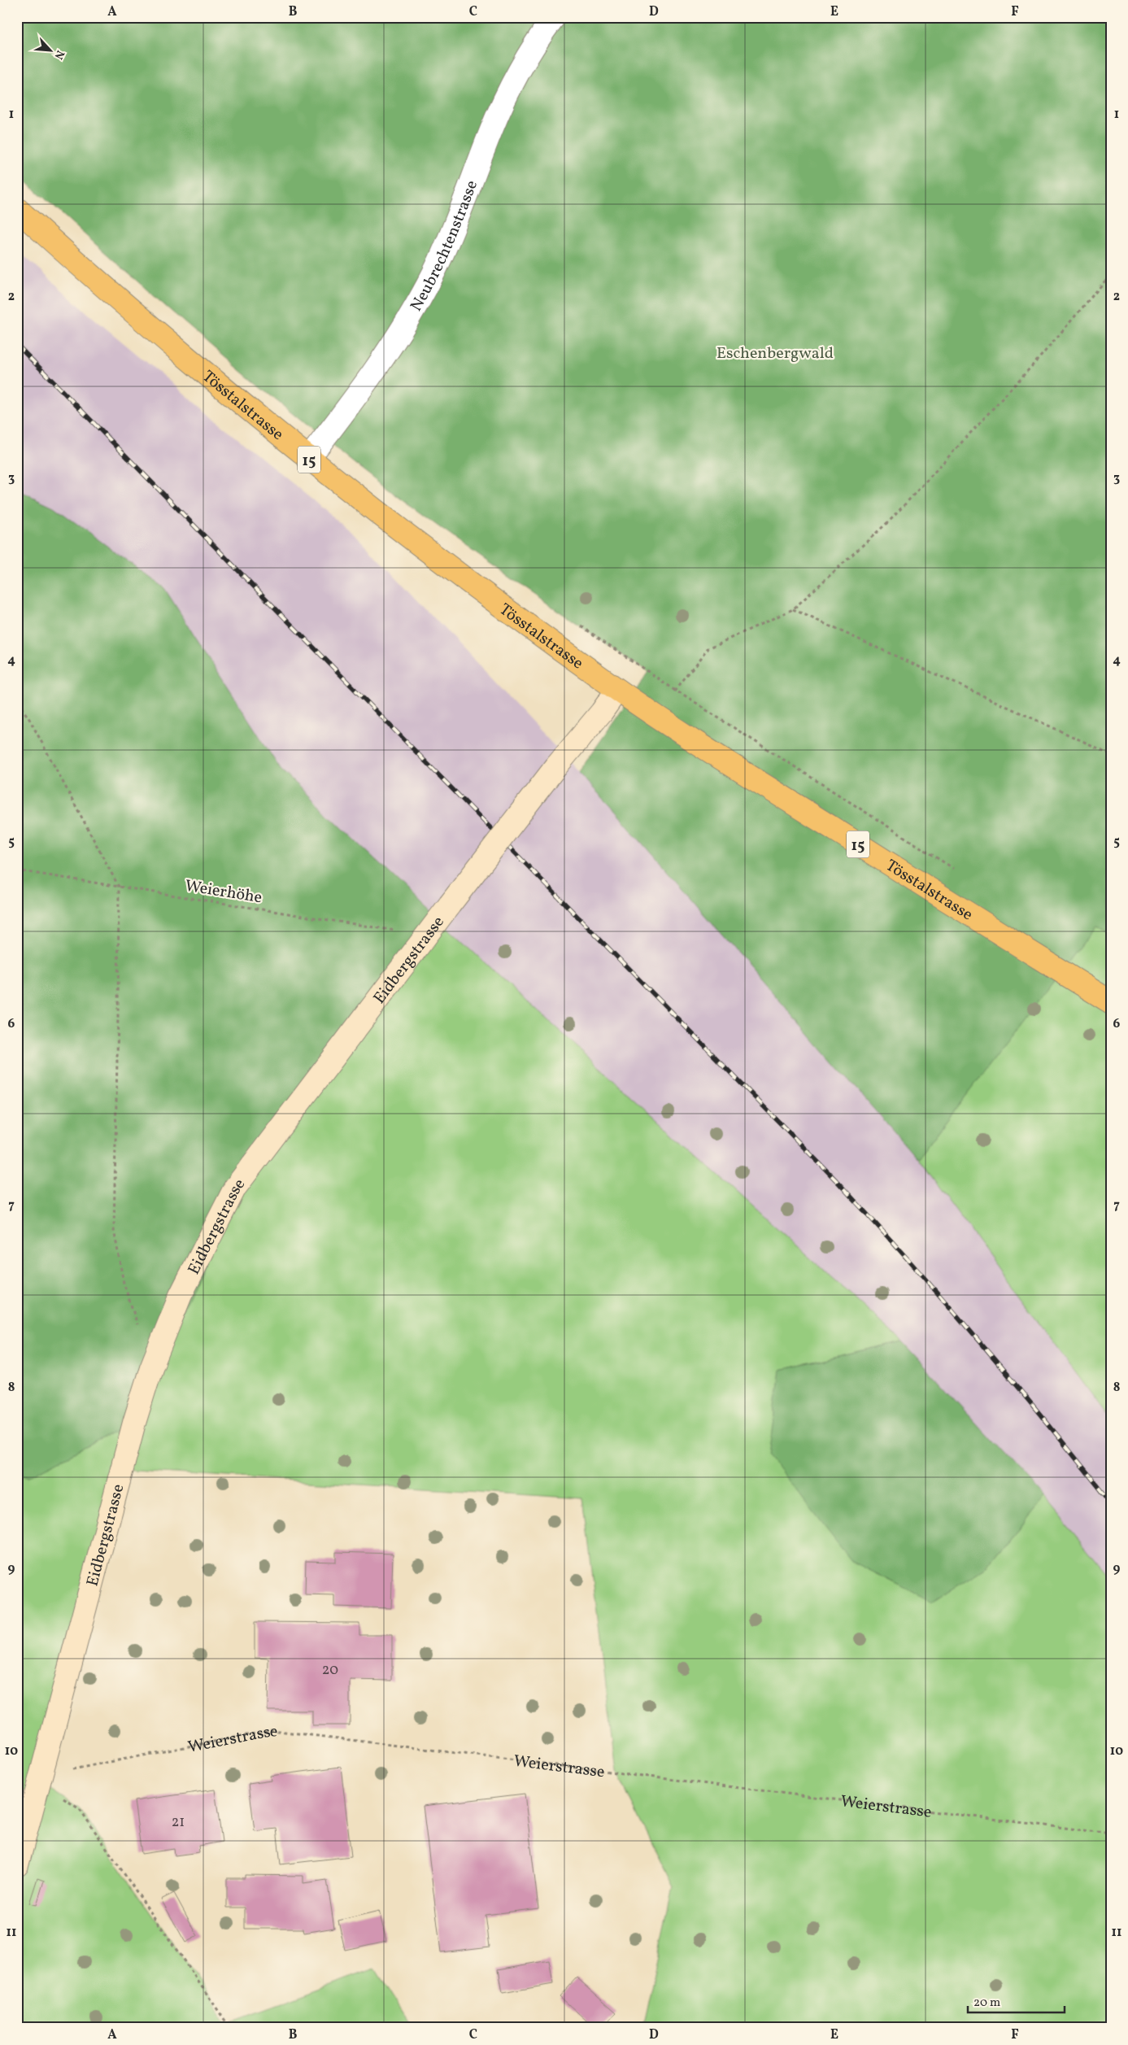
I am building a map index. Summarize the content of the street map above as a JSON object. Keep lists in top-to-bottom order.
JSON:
{
  "streets": {
    "main road": ["Tösstalstrasse", "15"],
    "street": ["Neubrechtenstrasse", "Eidbergstrasse"],
    "path": ["Weierhöhe", "Weierstrasse"]
  },
  "crossings": [
    ["Neubrechtenstrasse", "Tösstalstrasse"],
    ["Tösstalstrasse", "Eidbergstrasse"],
    ["Weierhöhe", "Eidbergstrasse"],
    ["Eidbergstrasse", "Weierstrasse"]
  ],
  "parks": ["Eschenbergwald"],
  "house_numbers": ["20", "21"],
  "scale_bar": "20 m",
  "north": "bottom right",
  "grid": {
    "columns": [
      "A",
      "B",
      "C",
      "D",
      "E",
      "F"
    ],
    "rows": [
      "1",
      "2",
      "3",
      "4",
      "5",
      "6",
      "7",
      "8",
      "9",
      "10",
      "11"
    ]
  }
}
